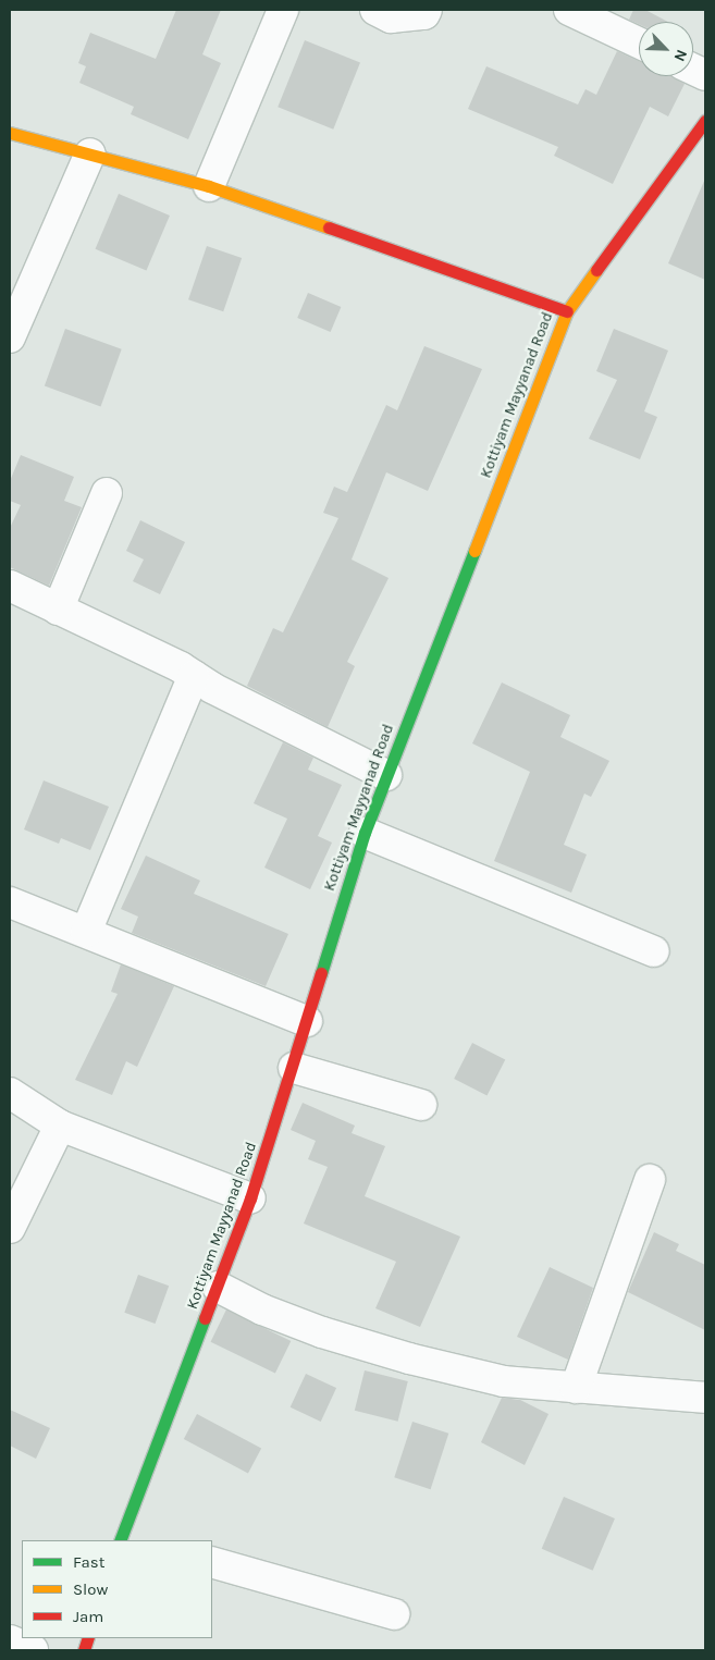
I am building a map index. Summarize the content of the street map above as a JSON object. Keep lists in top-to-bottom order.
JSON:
{
  "streets": {
    "street": ["Kottiyam Mayyanad Road"]
  },
  "legend": ["Fast", "Slow", "Jam"],
  "north": "bottom right"
}
